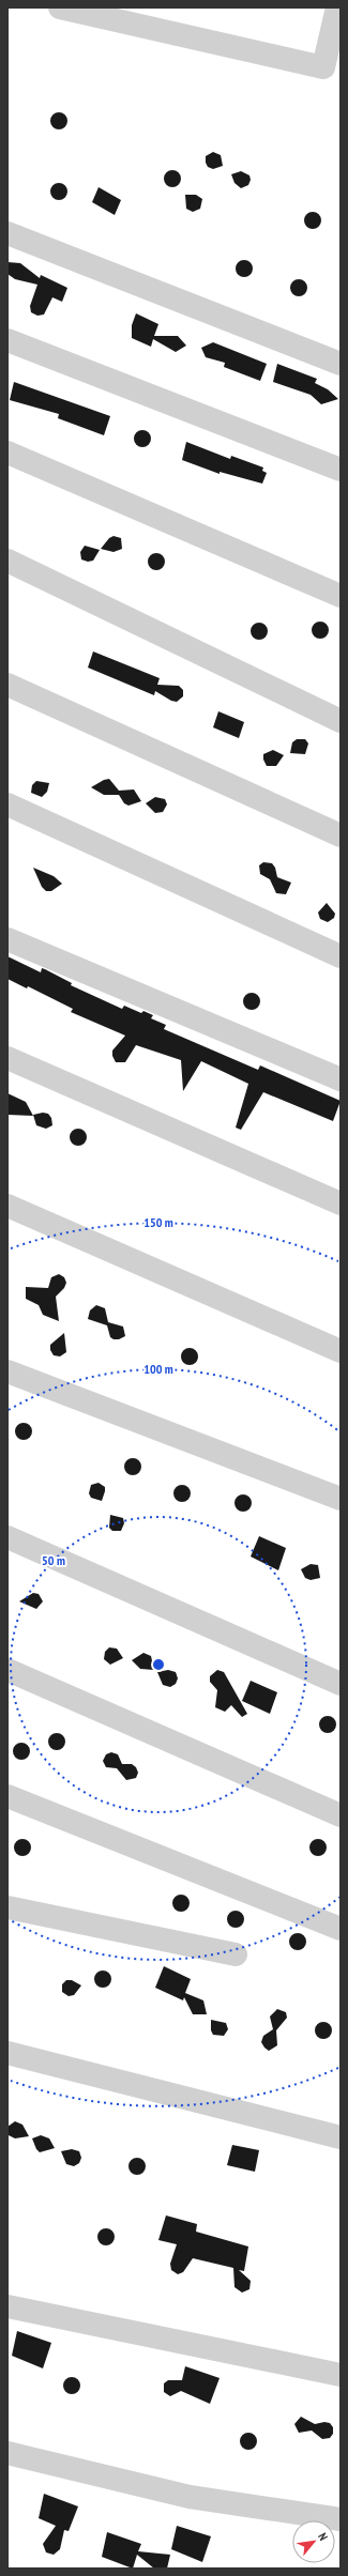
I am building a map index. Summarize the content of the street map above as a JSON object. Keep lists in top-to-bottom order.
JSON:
{
  "north": "top right",
  "rings": ["150 m", "100 m", "50 m"]
}
